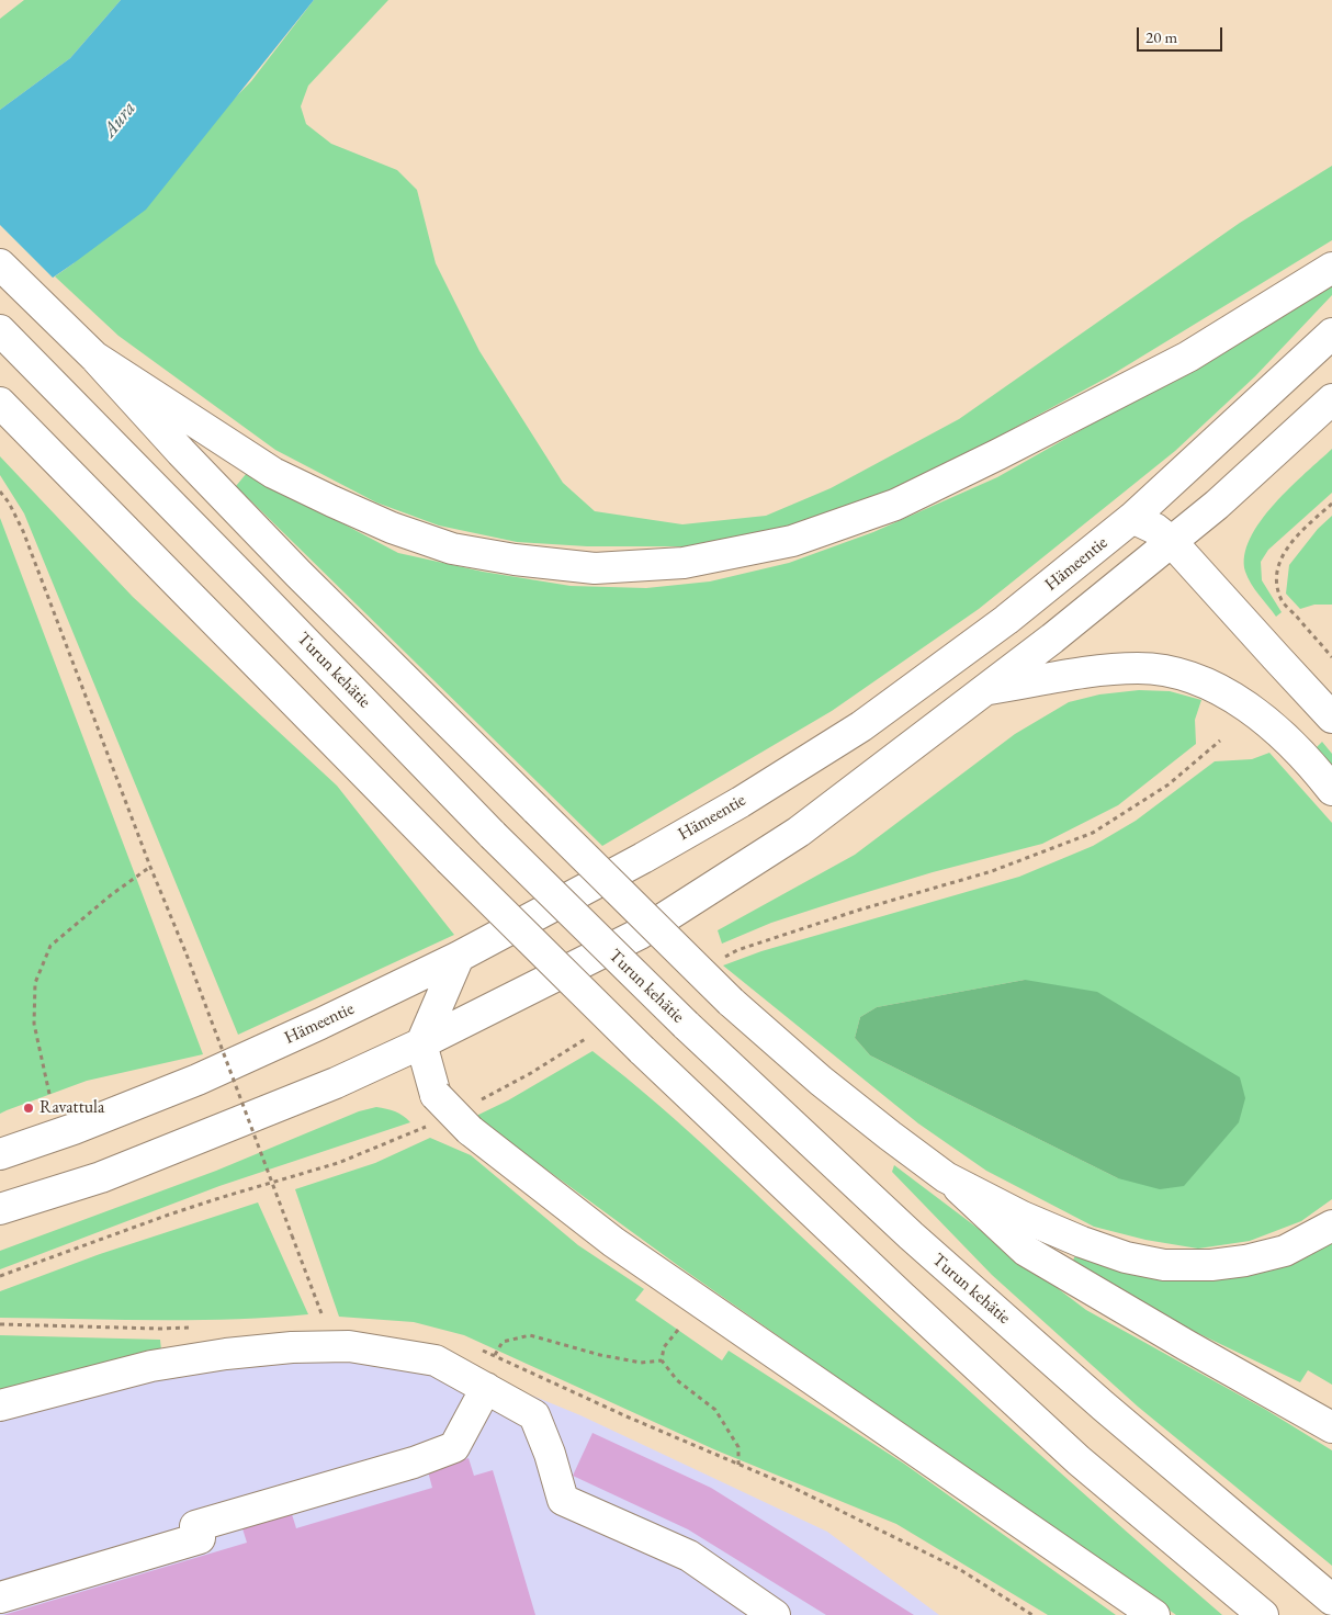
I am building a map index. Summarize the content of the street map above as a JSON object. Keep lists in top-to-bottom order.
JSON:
{
  "streets": {
    "main road": ["Hämeentie", "Turun kehätie"]
  },
  "water": ["Aura"],
  "places": ["Ravattula"],
  "scale_bar": "20 m"
}
